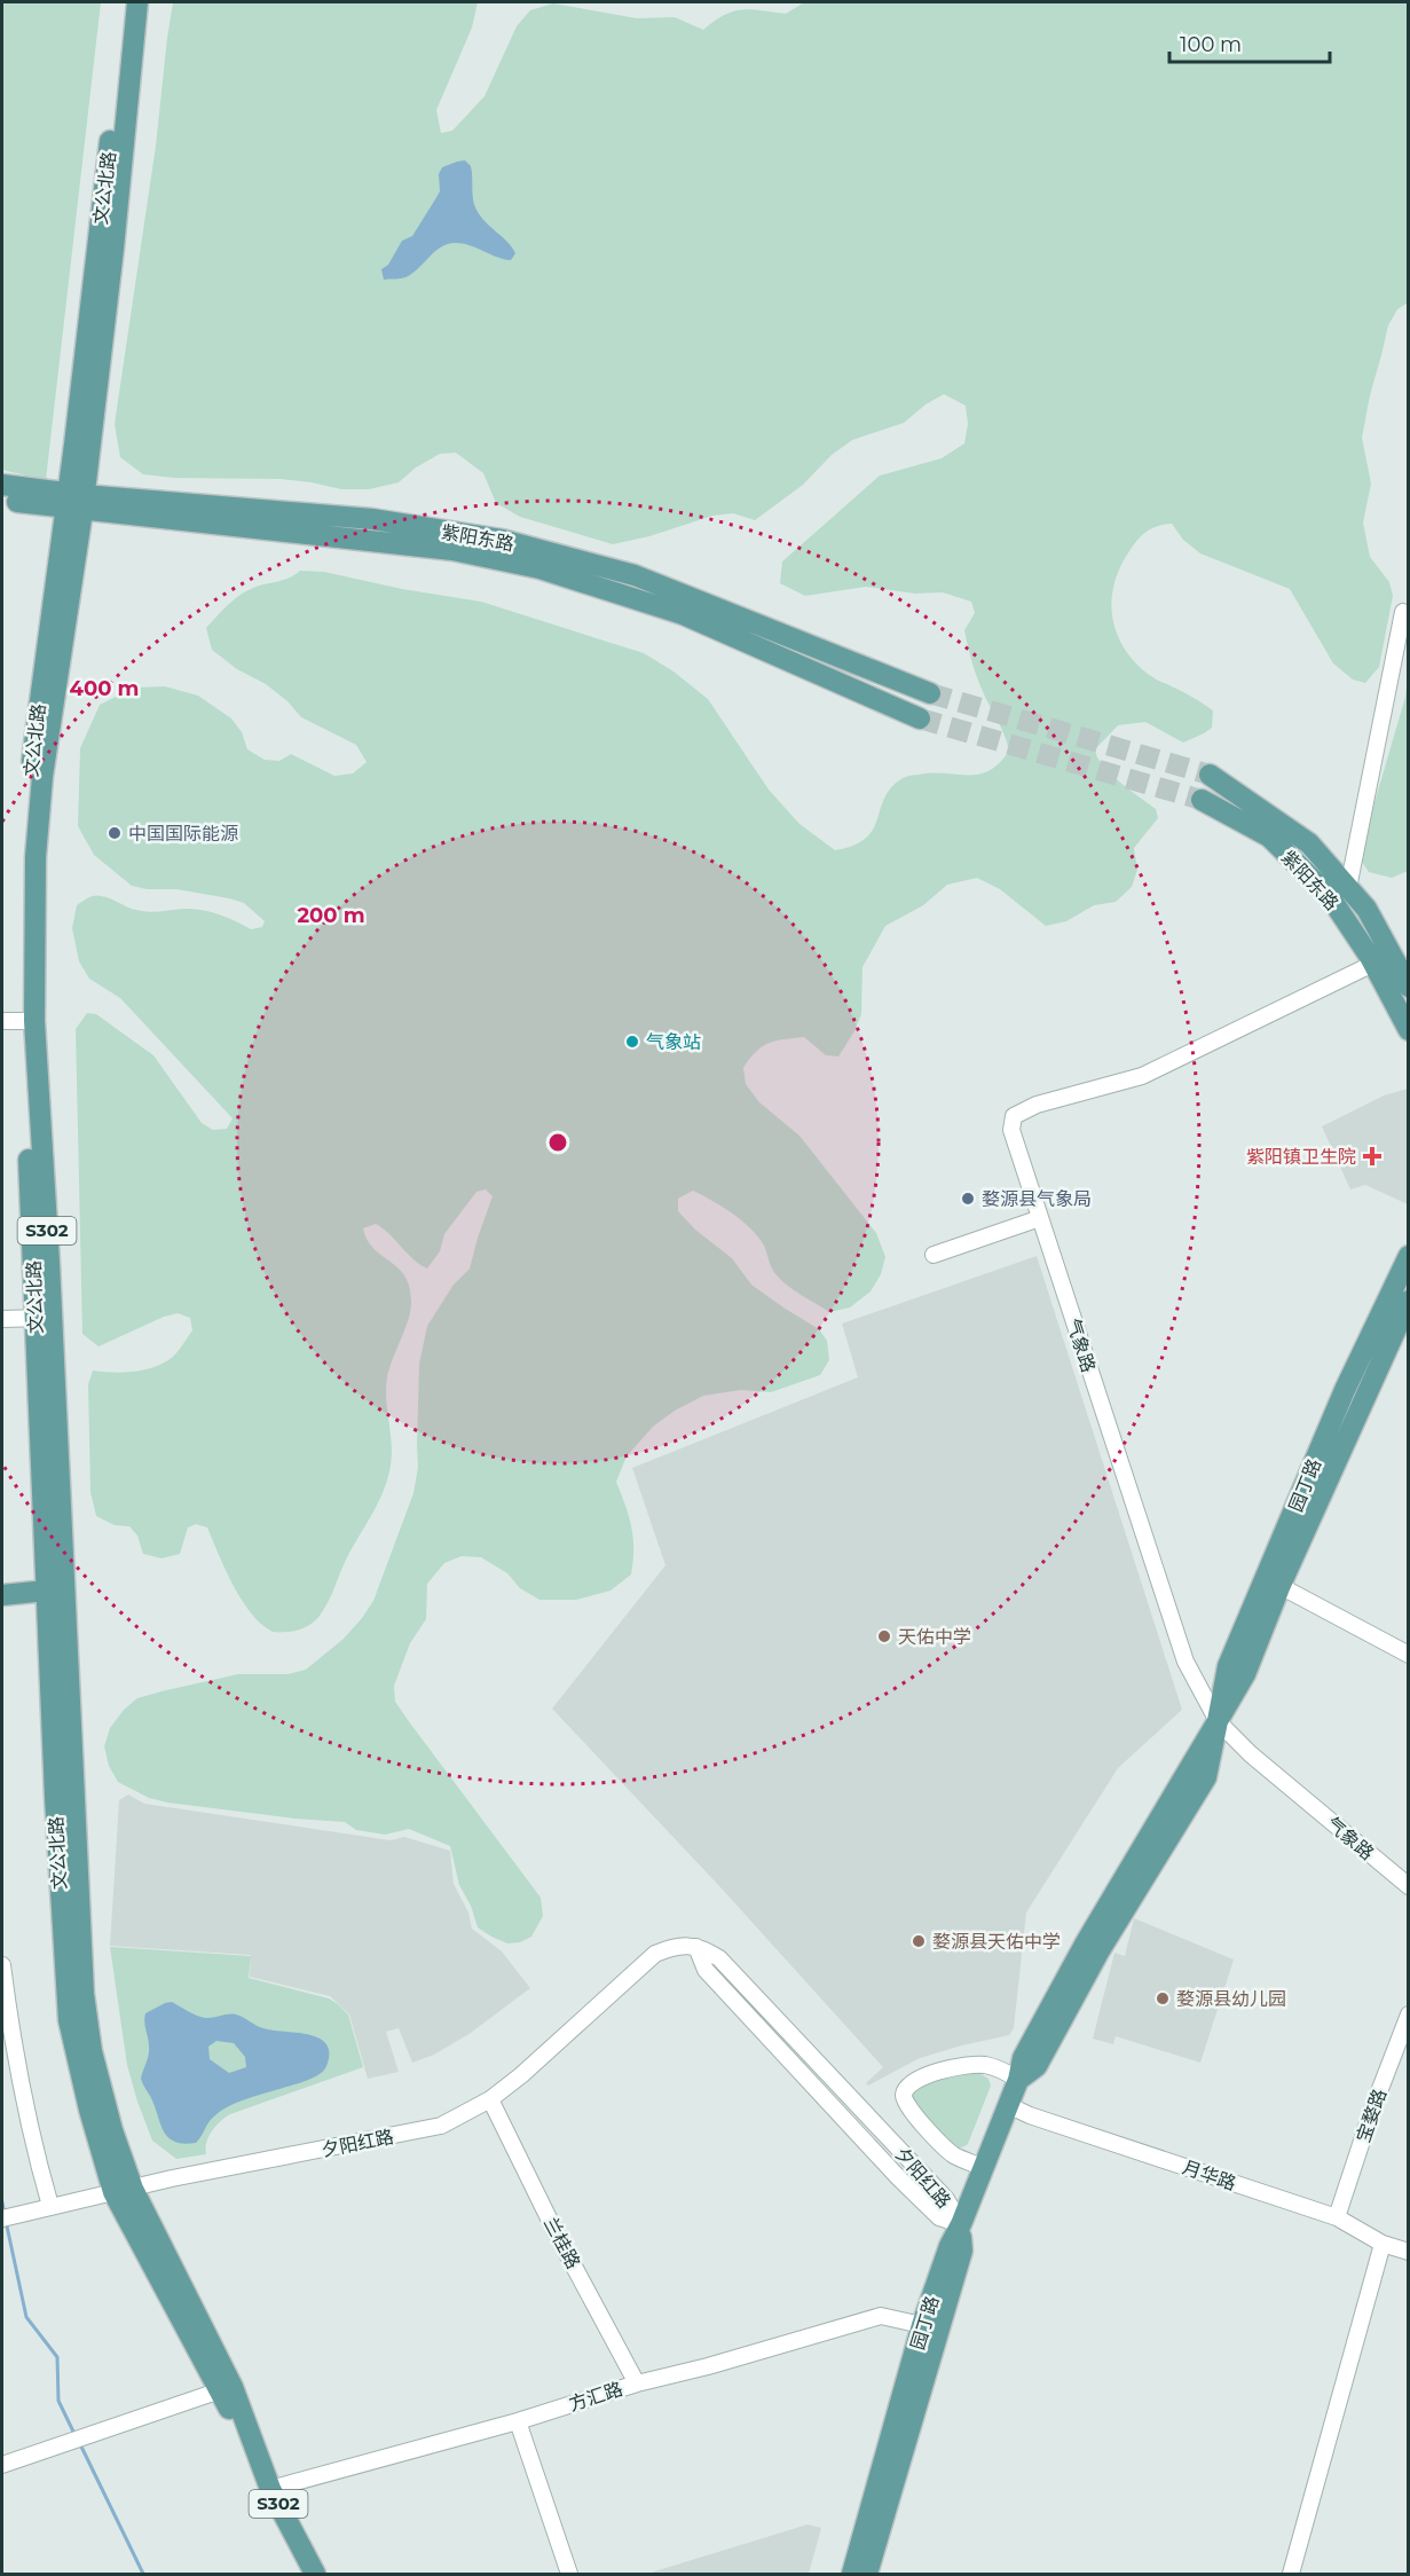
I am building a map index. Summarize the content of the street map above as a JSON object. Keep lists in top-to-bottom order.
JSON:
{
  "streets": {
    "main road": [
      "文公北路",
      "紫阳东路",
      "S302",
      "园丁路"
    ],
    "street": [
      "气象路",
      "宝婺路",
      "夕阳红路",
      "月华路",
      "兰桂路",
      "方汇路"
    ]
  },
  "crossings": [
    ["文公北路", "紫阳东路"],
    ["文公北路", "夕阳红路"],
    ["文公北路", "方汇路"],
    ["紫阳东路", "气象路"],
    ["气象路", "园丁路"],
    ["园丁路", "夕阳红路"],
    ["园丁路", "月华路"],
    ["园丁路", "方汇路"],
    ["宝婺路", "月华路"],
    ["夕阳红路", "兰桂路"],
    ["兰桂路", "方汇路"]
  ],
  "places": {
    "other": [
      "中国国际能源",
      "气象站",
      "婺源县气象局",
      "天佑中学",
      "婺源县天佑中学",
      "婺源县幼儿园"
    ],
    "health": ["紫阳镇卫生院"]
  },
  "scale_bar": "100 m",
  "rings": ["400 m", "200 m"]
}
